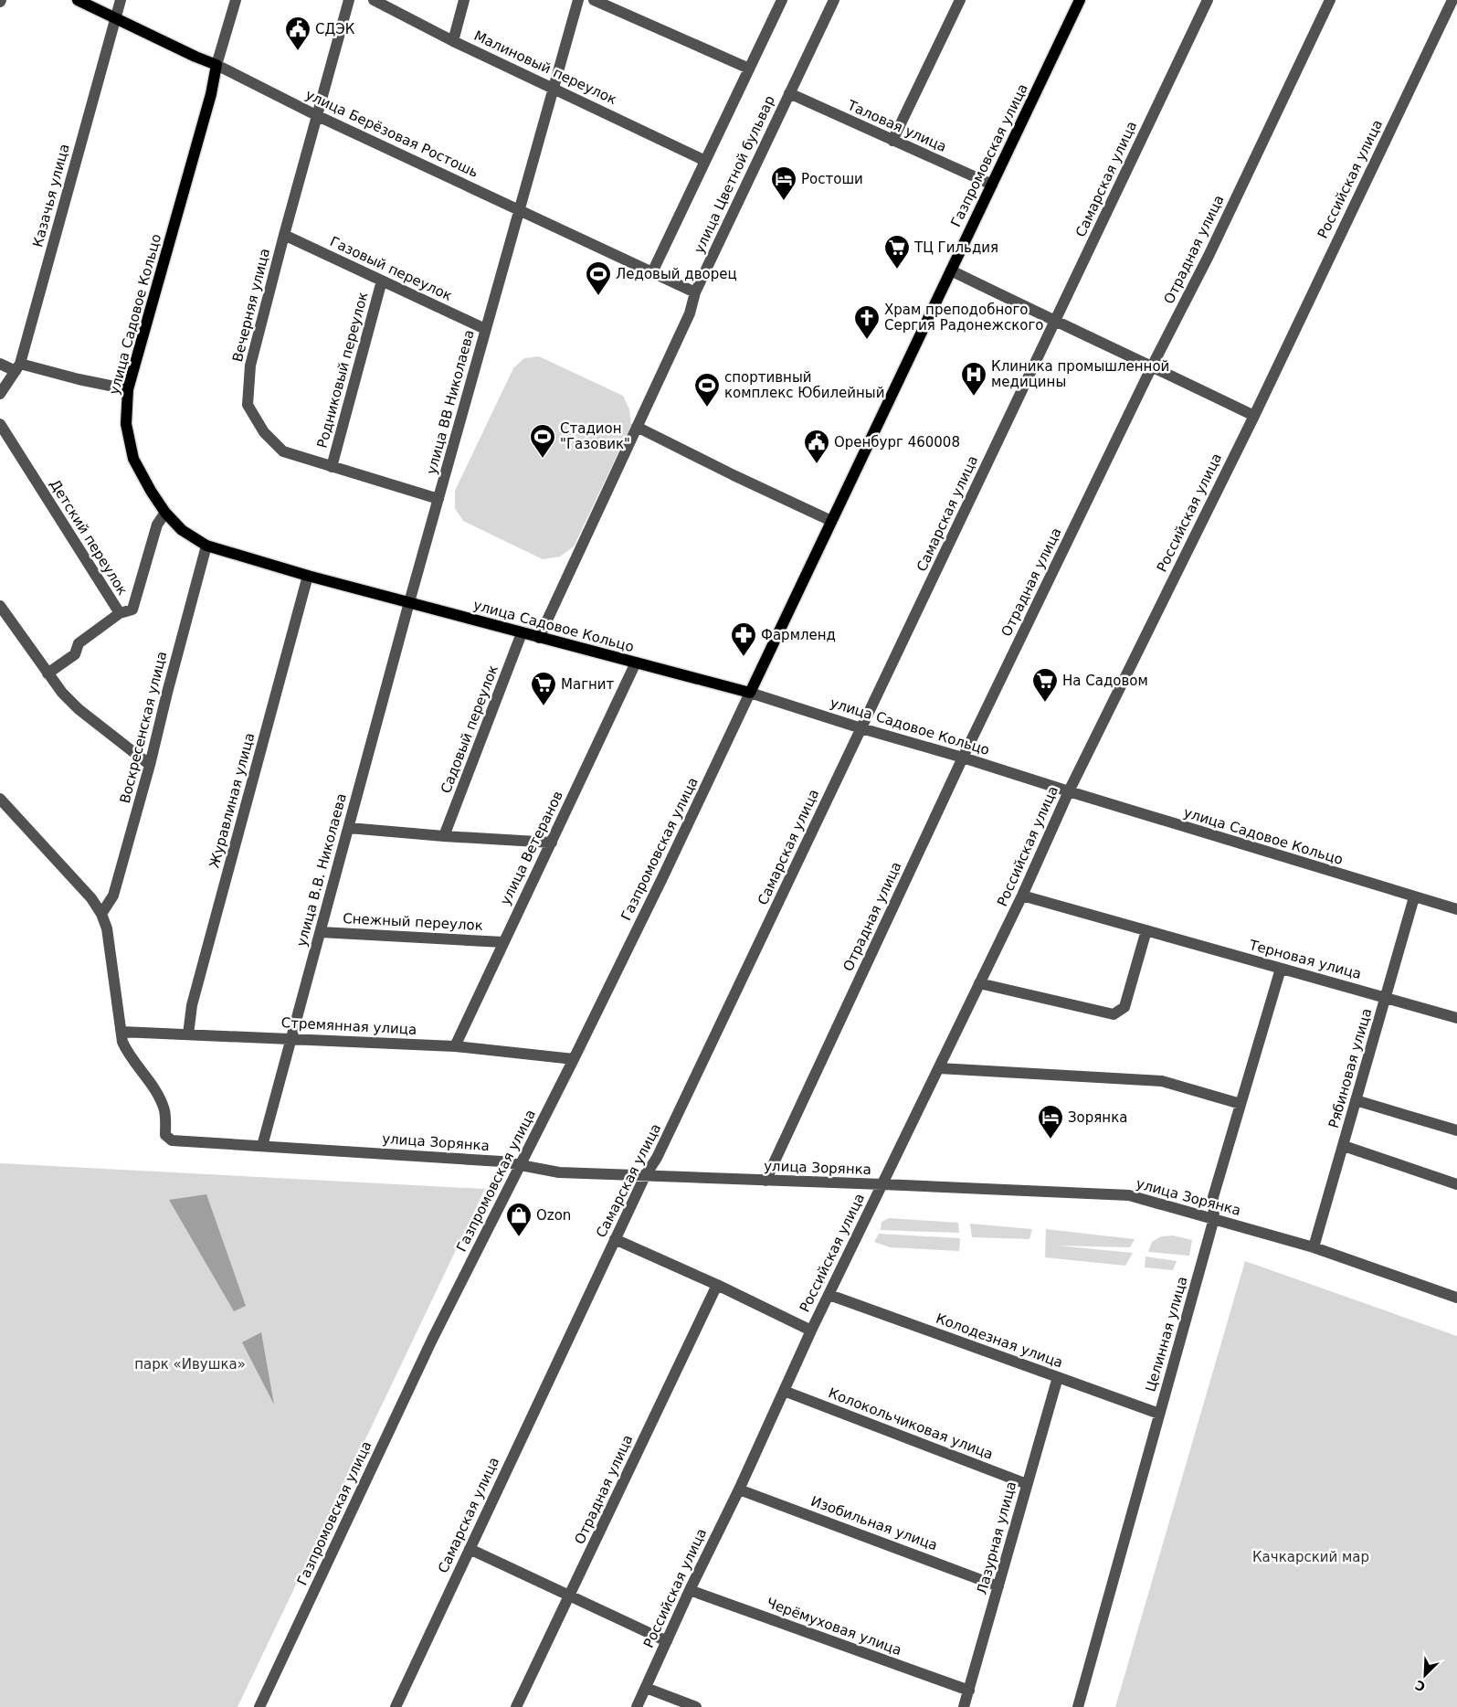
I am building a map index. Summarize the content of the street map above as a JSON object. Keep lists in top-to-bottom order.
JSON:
{
  "streets": {
    "main road": ["улица Берёзовая Ростошь", "Газпромовская улица", "улица Садовое Кольцо"],
    "street": [
      "Малиновый переулок",
      "Таловая улица",
      "улица Цветной бульвар",
      "Самарская улица",
      "Российская улица",
      "Казачья улица",
      "Отрадная улица",
      "Газовый переулок",
      "Вечерняя улица",
      "Родниковый переулок",
      "улица ВВ Николаева",
      "Детский переулок",
      "Воскресенская улица",
      "Садовый переулок",
      "Журавлиная улица",
      "улица Ветеранов",
      "улица В.В. Николаева",
      "Снежный переулок",
      "Терновая улица",
      "Стремянная улица",
      "Рябиновая улица",
      "улица Зорянка",
      "Целинная улица",
      "Колодезная улица",
      "Колокольчиковая улица",
      "Изобильная улица",
      "Лазурная улица",
      "Черёмуховая улица"
    ]
  },
  "crossings": [
    ["Таловая улица", "Газпромовская улица"],
    ["Таловая улица", "улица Цветной бульвар"],
    ["улица Берёзовая Ростошь", "улица Цветной бульвар"],
    ["улица Берёзовая Ростошь", "Казачья улица"],
    ["улица Берёзовая Ростошь", "Вечерняя улица"],
    ["улица Берёзовая Ростошь", "улица Садовое Кольцо"],
    ["улица Берёзовая Ростошь", "улица ВВ Николаева"],
    ["Газпромовская улица", "улица Садовое Кольцо"],
    ["Газпромовская улица", "Стремянная улица"],
    ["Газпромовская улица", "улица Зорянка"],
    ["улица Цветной бульвар", "улица Садовое Кольцо"],
    ["Самарская улица", "улица Садовое Кольцо"],
    ["Самарская улица", "улица Зорянка"],
    ["Российская улица", "улица Садовое Кольцо"],
    ["Российская улица", "Терновая улица"],
    ["Российская улица", "улица Зорянка"],
    ["Российская улица", "Колодезная улица"],
    ["Российская улица", "Колокольчиковая улица"],
    ["Российская улица", "Изобильная улица"],
    ["Российская улица", "Черёмуховая улица"],
    ["Отрадная улица", "улица Садовое Кольцо"],
    ["Отрадная улица", "улица Зорянка"],
    ["Газовый переулок", "Вечерняя улица"],
    ["Газовый переулок", "Родниковый переулок"],
    ["Газовый переулок", "улица ВВ Николаева"],
    ["Вечерняя улица", "Родниковый переулок"],
    ["Вечерняя улица", "улица ВВ Николаева"],
    ["улица Садовое Кольцо", "улица ВВ Николаева"],
    ["улица Садовое Кольцо", "Детский переулок"],
    ["улица Садовое Кольцо", "Воскресенская улица"],
    ["улица Садовое Кольцо", "Садовый переулок"],
    ["улица Садовое Кольцо", "Журавлиная улица"],
    ["улица Садовое Кольцо", "улица Ветеранов"],
    ["улица Садовое Кольцо", "улица В.В. Николаева"],
    ["улица Садовое Кольцо", "Рябиновая улица"],
    ["улица ВВ Николаева", "улица В.В. Николаева"],
    ["Журавлиная улица", "Стремянная улица"],
    ["улица Ветеранов", "Снежный переулок"],
    ["улица Ветеранов", "Стремянная улица"],
    ["улица В.В. Николаева", "Снежный переулок"],
    ["улица В.В. Николаева", "Стремянная улица"],
    ["улица В.В. Николаева", "улица Зорянка"],
    ["Терновая улица", "Рябиновая улица"],
    ["Терновая улица", "Целинная улица"],
    ["Стремянная улица", "улица Зорянка"],
    ["Рябиновая улица", "улица Зорянка"],
    ["улица Зорянка", "Целинная улица"],
    ["Целинная улица", "Колодезная улица"],
    ["Колодезная улица", "Лазурная улица"],
    ["Колокольчиковая улица", "Лазурная улица"],
    ["Изобильная улица", "Лазурная улица"],
    ["Лазурная улица", "Черёмуховая улица"]
  ],
  "parks": ["парк «Ивушка»", "Качкарский мар"],
  "places": {
    "public building": ["СДЭК", "Оренбург 460008"],
    "hotel": ["Ростоши", "Зорянка"],
    "supermarket": ["ТЦ Гильдия", "На Садовом", "Магнит"],
    "sports": ["Ледовый дворец", "спортивный комплекс Юбилейный", "Стадион \"Газовик\""],
    "church": ["Храм преподобного Сергия Радонежского"],
    "hospital": ["Клиника промышленной медицины"],
    "pharmacy": ["Фармленд"],
    "shop": ["Ozon"]
  },
  "north": "bottom left"
}
